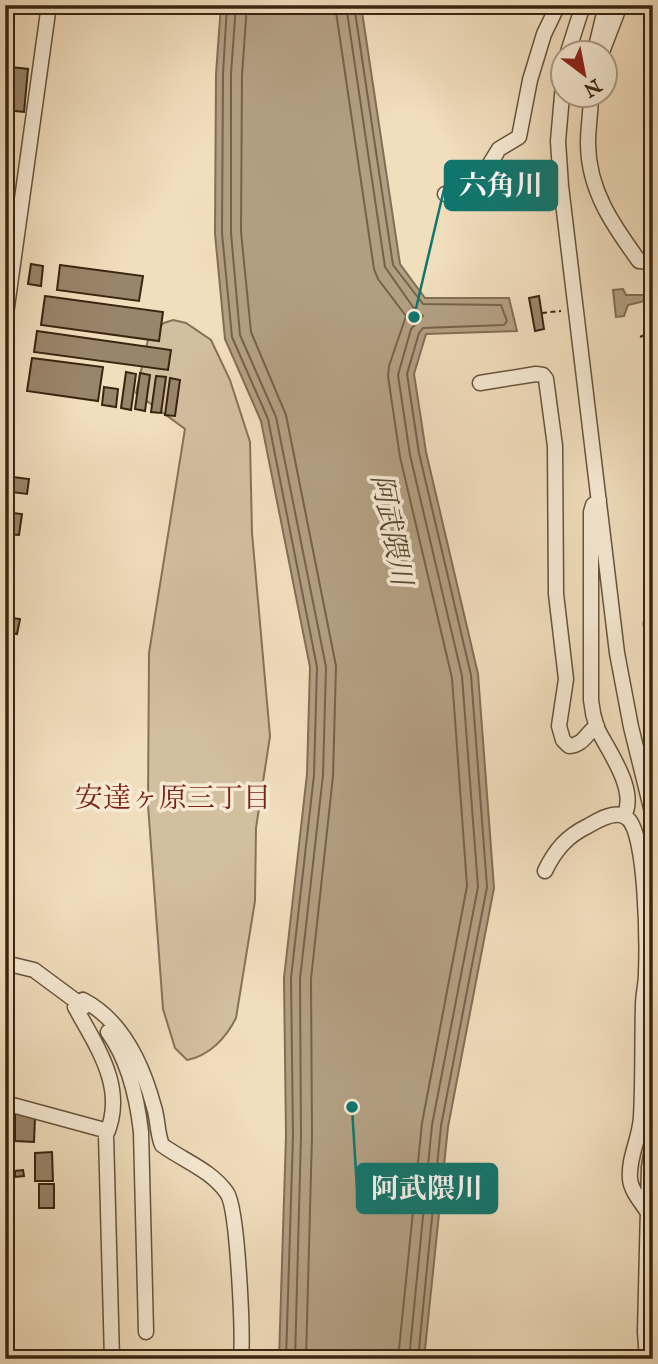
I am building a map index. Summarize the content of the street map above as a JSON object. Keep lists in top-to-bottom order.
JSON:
{
  "districts": ["安達ヶ原三丁目"],
  "water": ["阿武隈川"],
  "places": ["六角川", "阿武隈川"],
  "north": "bottom right"
}
